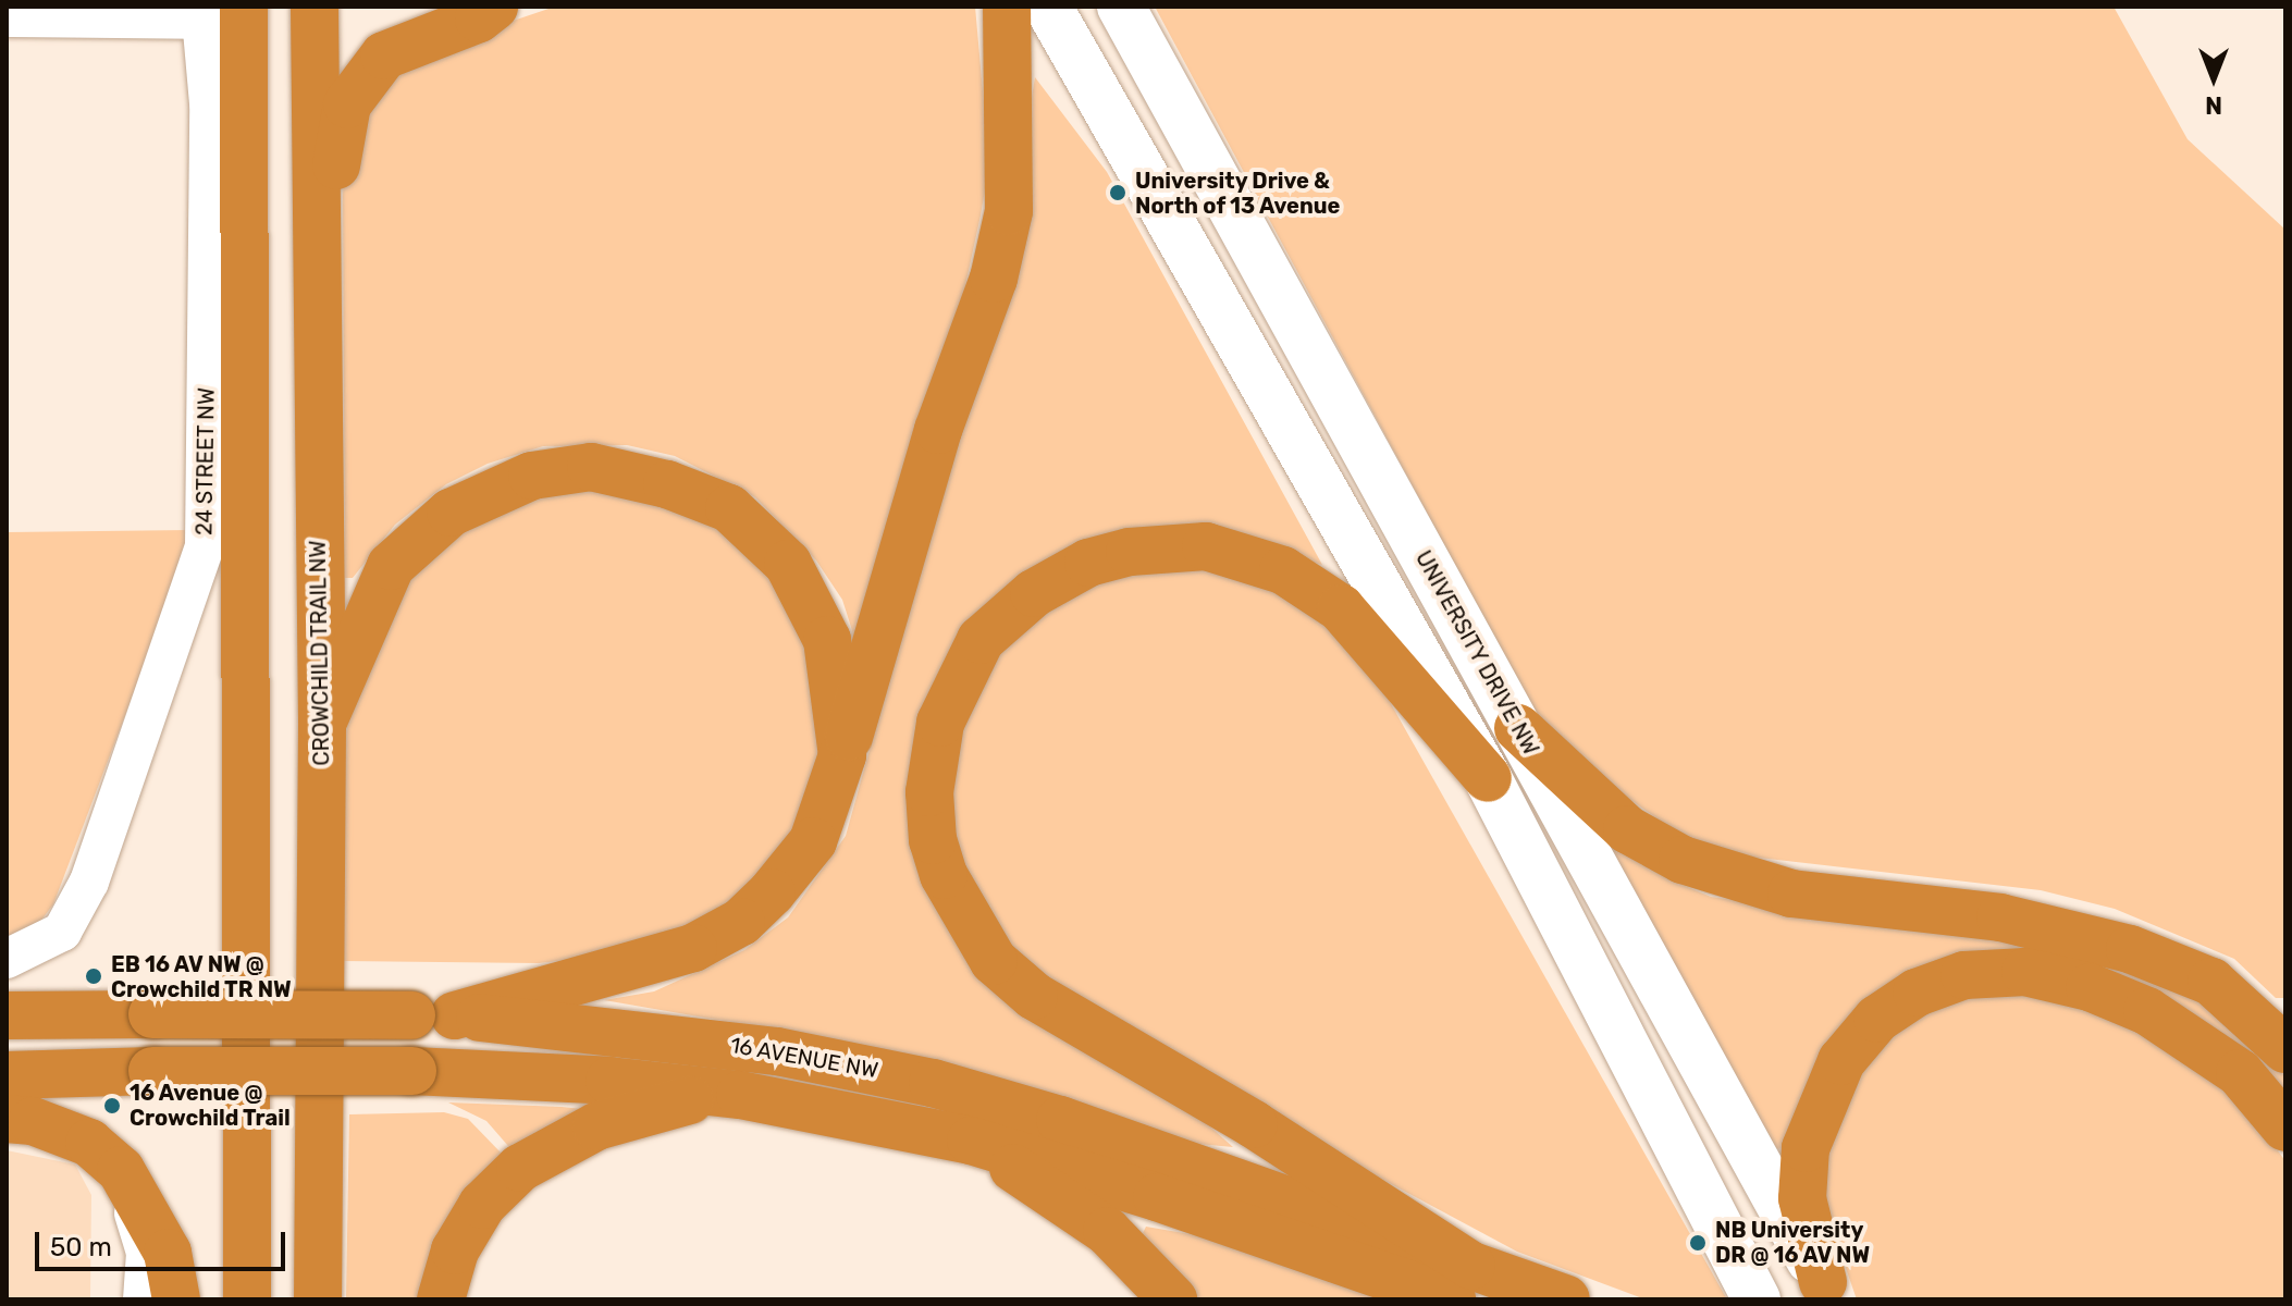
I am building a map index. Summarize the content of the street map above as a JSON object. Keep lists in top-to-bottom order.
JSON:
{
  "streets": {
    "highway": ["CROWCHILD TRAIL NW", "16 AVENUE NW"],
    "street": ["24 STREET NW", "UNIVERSITY DRIVE NW"]
  },
  "places": [
    "University Drive & North of 13 Avenue",
    "EB 16 AV NW @ Crowchild TR NW",
    "16 Avenue @ Crowchild Trail",
    "NB University DR @ 16 AV NW"
  ],
  "scale_bar": "50 m",
  "north": "bottom"
}
